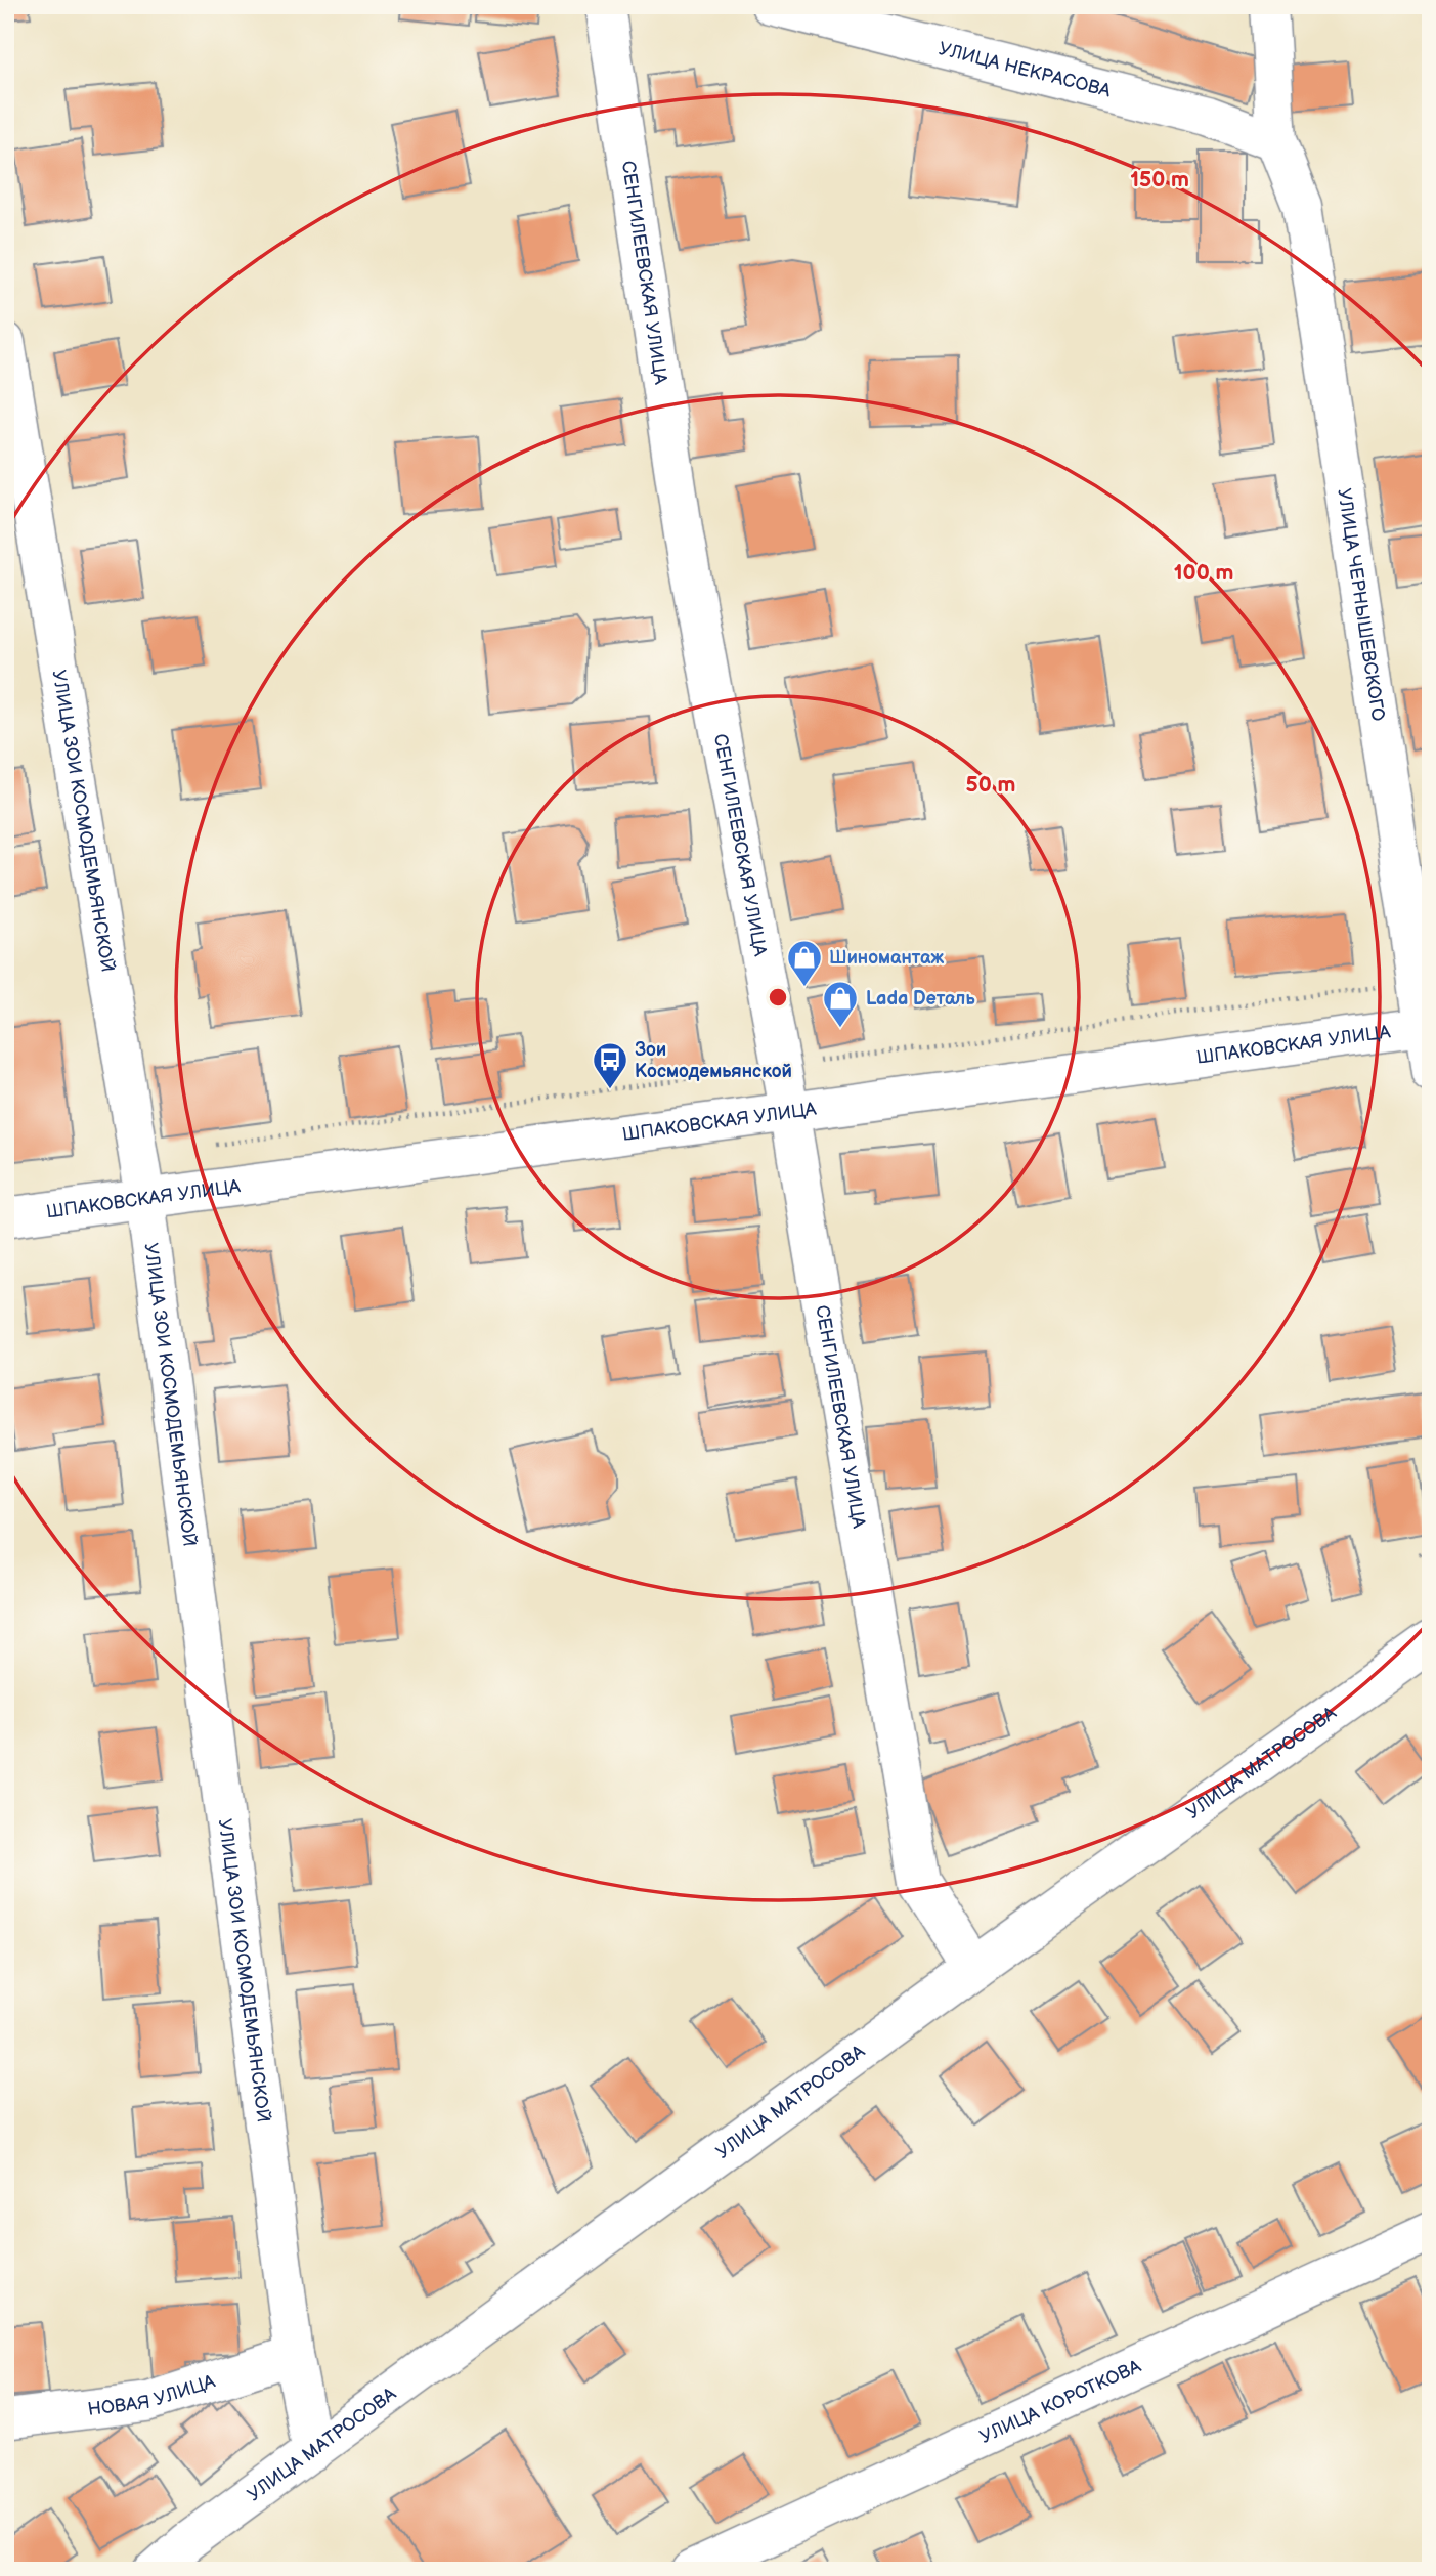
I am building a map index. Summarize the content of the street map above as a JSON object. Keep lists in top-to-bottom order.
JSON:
{
  "streets": {
    "street": [
      "УЛИЦА НЕКРАСОВА",
      "СЕНГИЛЕЕВСКАЯ УЛИЦА",
      "УЛИЦА ЧЕРНЫШЕВСКОГО",
      "УЛИЦА ЗОИ КОСМОДЕМЬЯНСКОЙ",
      "ШПАКОВСКАЯ УЛИЦА",
      "УЛИЦА МАТРОСОВА",
      "НОВАЯ УЛИЦА",
      "УЛИЦА КОРОТКОВА"
    ]
  },
  "crossings": [
    ["УЛИЦА НЕКРАСОВА", "УЛИЦА ЧЕРНЫШЕВСКОГО"],
    ["СЕНГИЛЕЕВСКАЯ УЛИЦА", "ШПАКОВСКАЯ УЛИЦА"],
    ["СЕНГИЛЕЕВСКАЯ УЛИЦА", "УЛИЦА МАТРОСОВА"],
    ["УЛИЦА ЧЕРНЫШЕВСКОГО", "ШПАКОВСКАЯ УЛИЦА"],
    ["УЛИЦА ЗОИ КОСМОДЕМЬЯНСКОЙ", "ШПАКОВСКАЯ УЛИЦА"],
    ["УЛИЦА ЗОИ КОСМОДЕМЬЯНСКОЙ", "УЛИЦА МАТРОСОВА"],
    ["УЛИЦА ЗОИ КОСМОДЕМЬЯНСКОЙ", "НОВАЯ УЛИЦА"]
  ],
  "places": {
    "shop": ["Шиномантаж", "Lada Dеталь"],
    "bus stop": ["Зои Космодемьянской"]
  },
  "rings": ["150 m", "100 m", "50 m"]
}
